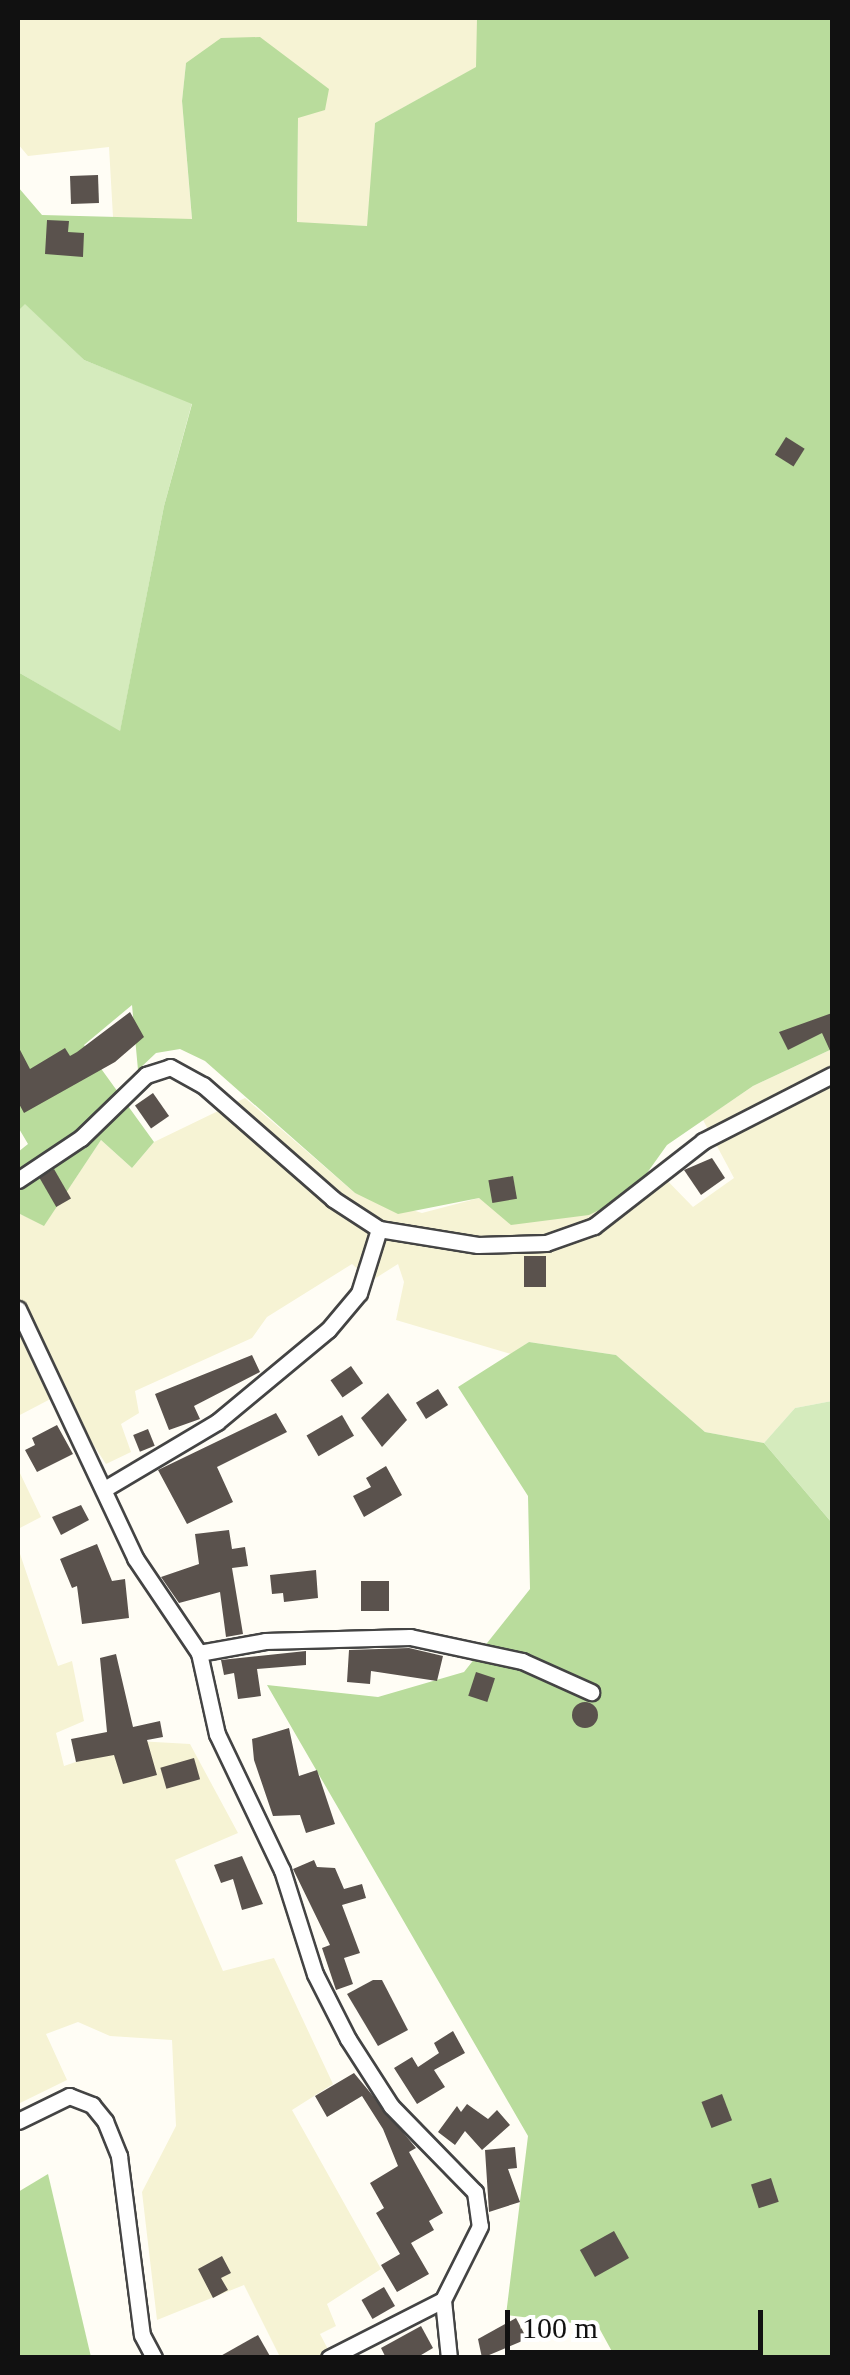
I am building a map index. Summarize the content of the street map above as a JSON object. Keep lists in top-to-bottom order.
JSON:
{
  "scale_bar": "100 m"
}
